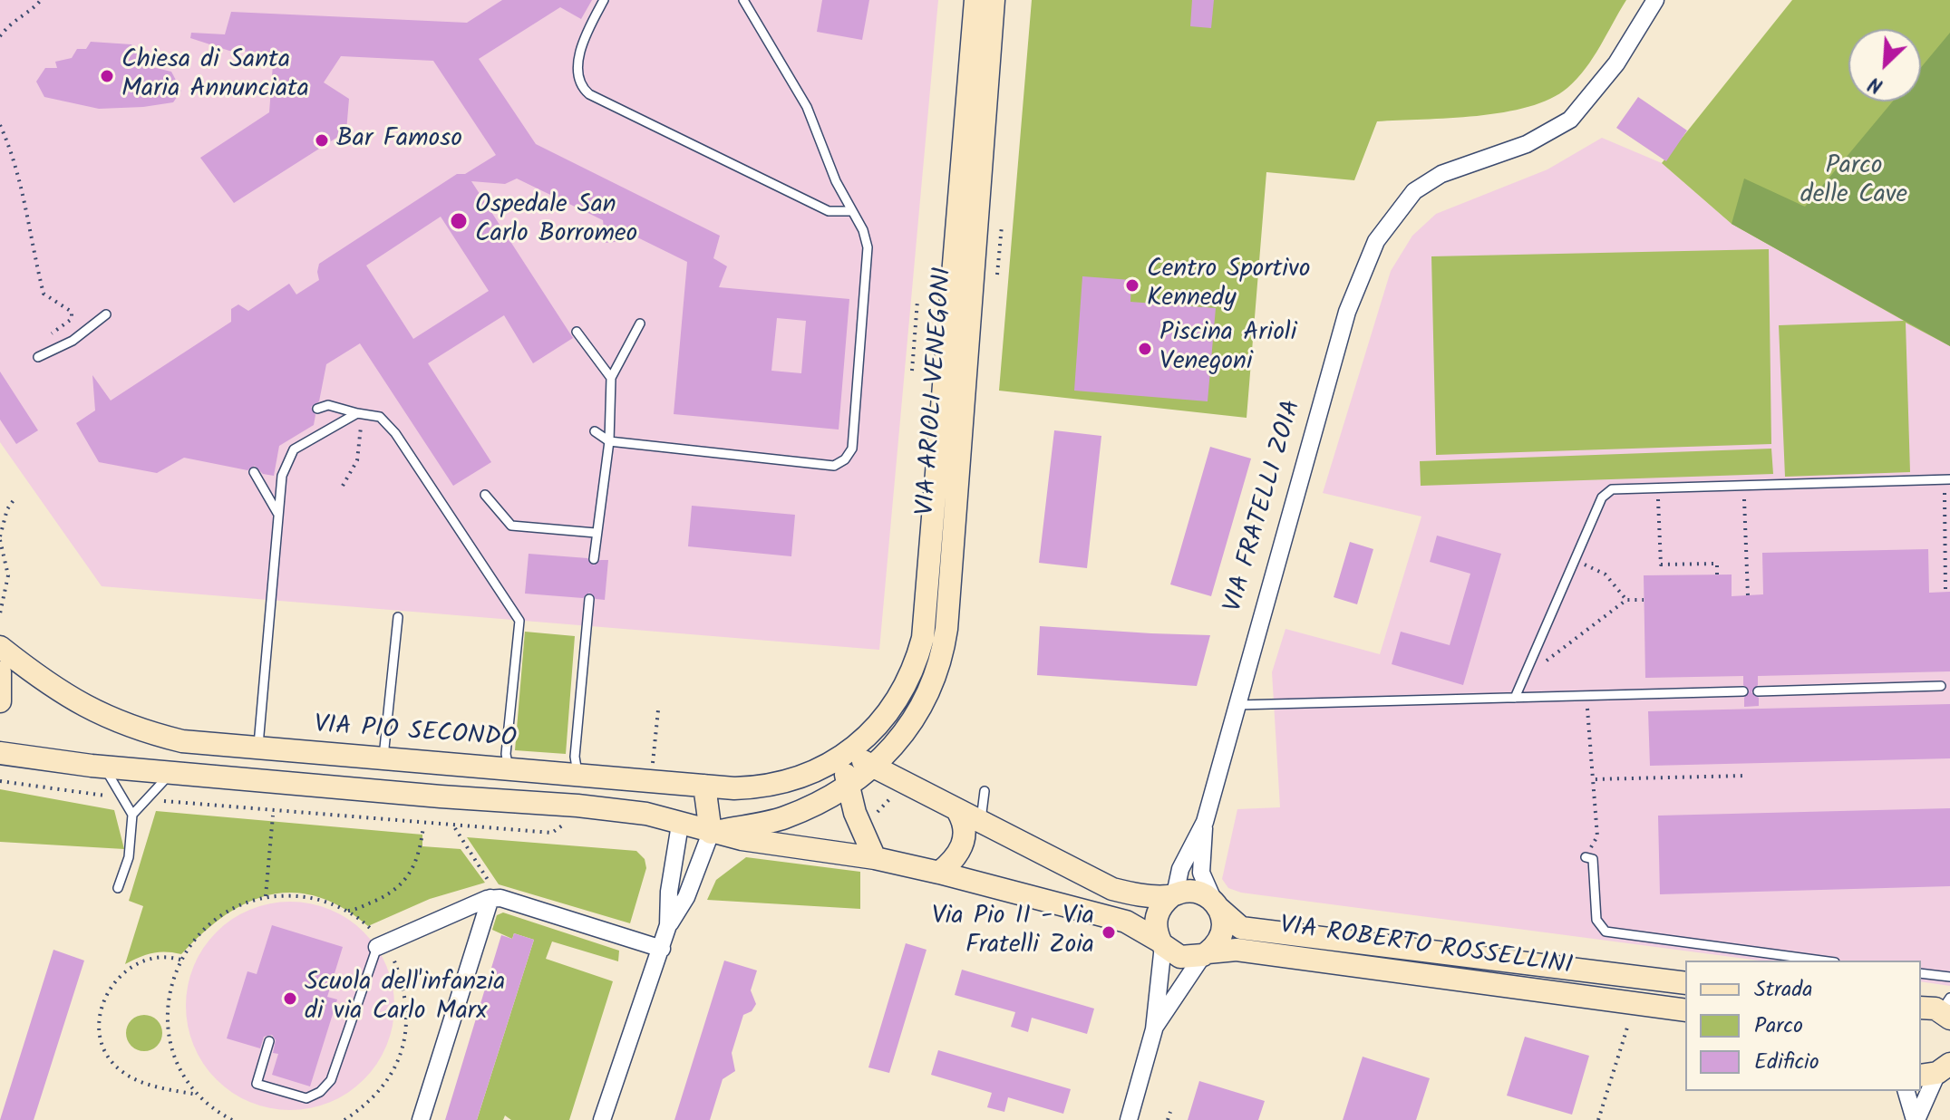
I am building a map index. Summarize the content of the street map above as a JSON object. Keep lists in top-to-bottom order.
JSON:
{
  "streets": {
    "main road": [
      "VIA ARIOLI VENEGONI",
      "VIA FRATELLI ZOIA",
      "VIA PIO SECONDO",
      "VIA ROBERTO ROSSELLINI"
    ]
  },
  "crossings": [
    ["VIA ARIOLI VENEGONI", "VIA PIO SECONDO"],
    ["VIA ARIOLI VENEGONI", "VIA ROBERTO ROSSELLINI"],
    ["VIA FRATELLI ZOIA", "VIA ROBERTO ROSSELLINI"],
    ["VIA PIO SECONDO", "VIA ROBERTO ROSSELLINI"]
  ],
  "parks": ["Parco delle Cave"],
  "places": [
    "Chiesa di Santa Maria Annunciata",
    "Bar Famoso",
    "Ospedale San Carlo Borromeo",
    "Centro Sportivo Kennedy",
    "Piscina Arioli Venegoni",
    "Via Pio II - Via Fratelli Zoia",
    "Scuola dell'infanzia di via Carlo Marx"
  ],
  "legend": ["Strada", "Parco", "Edificio"],
  "north": "bottom left"
}
